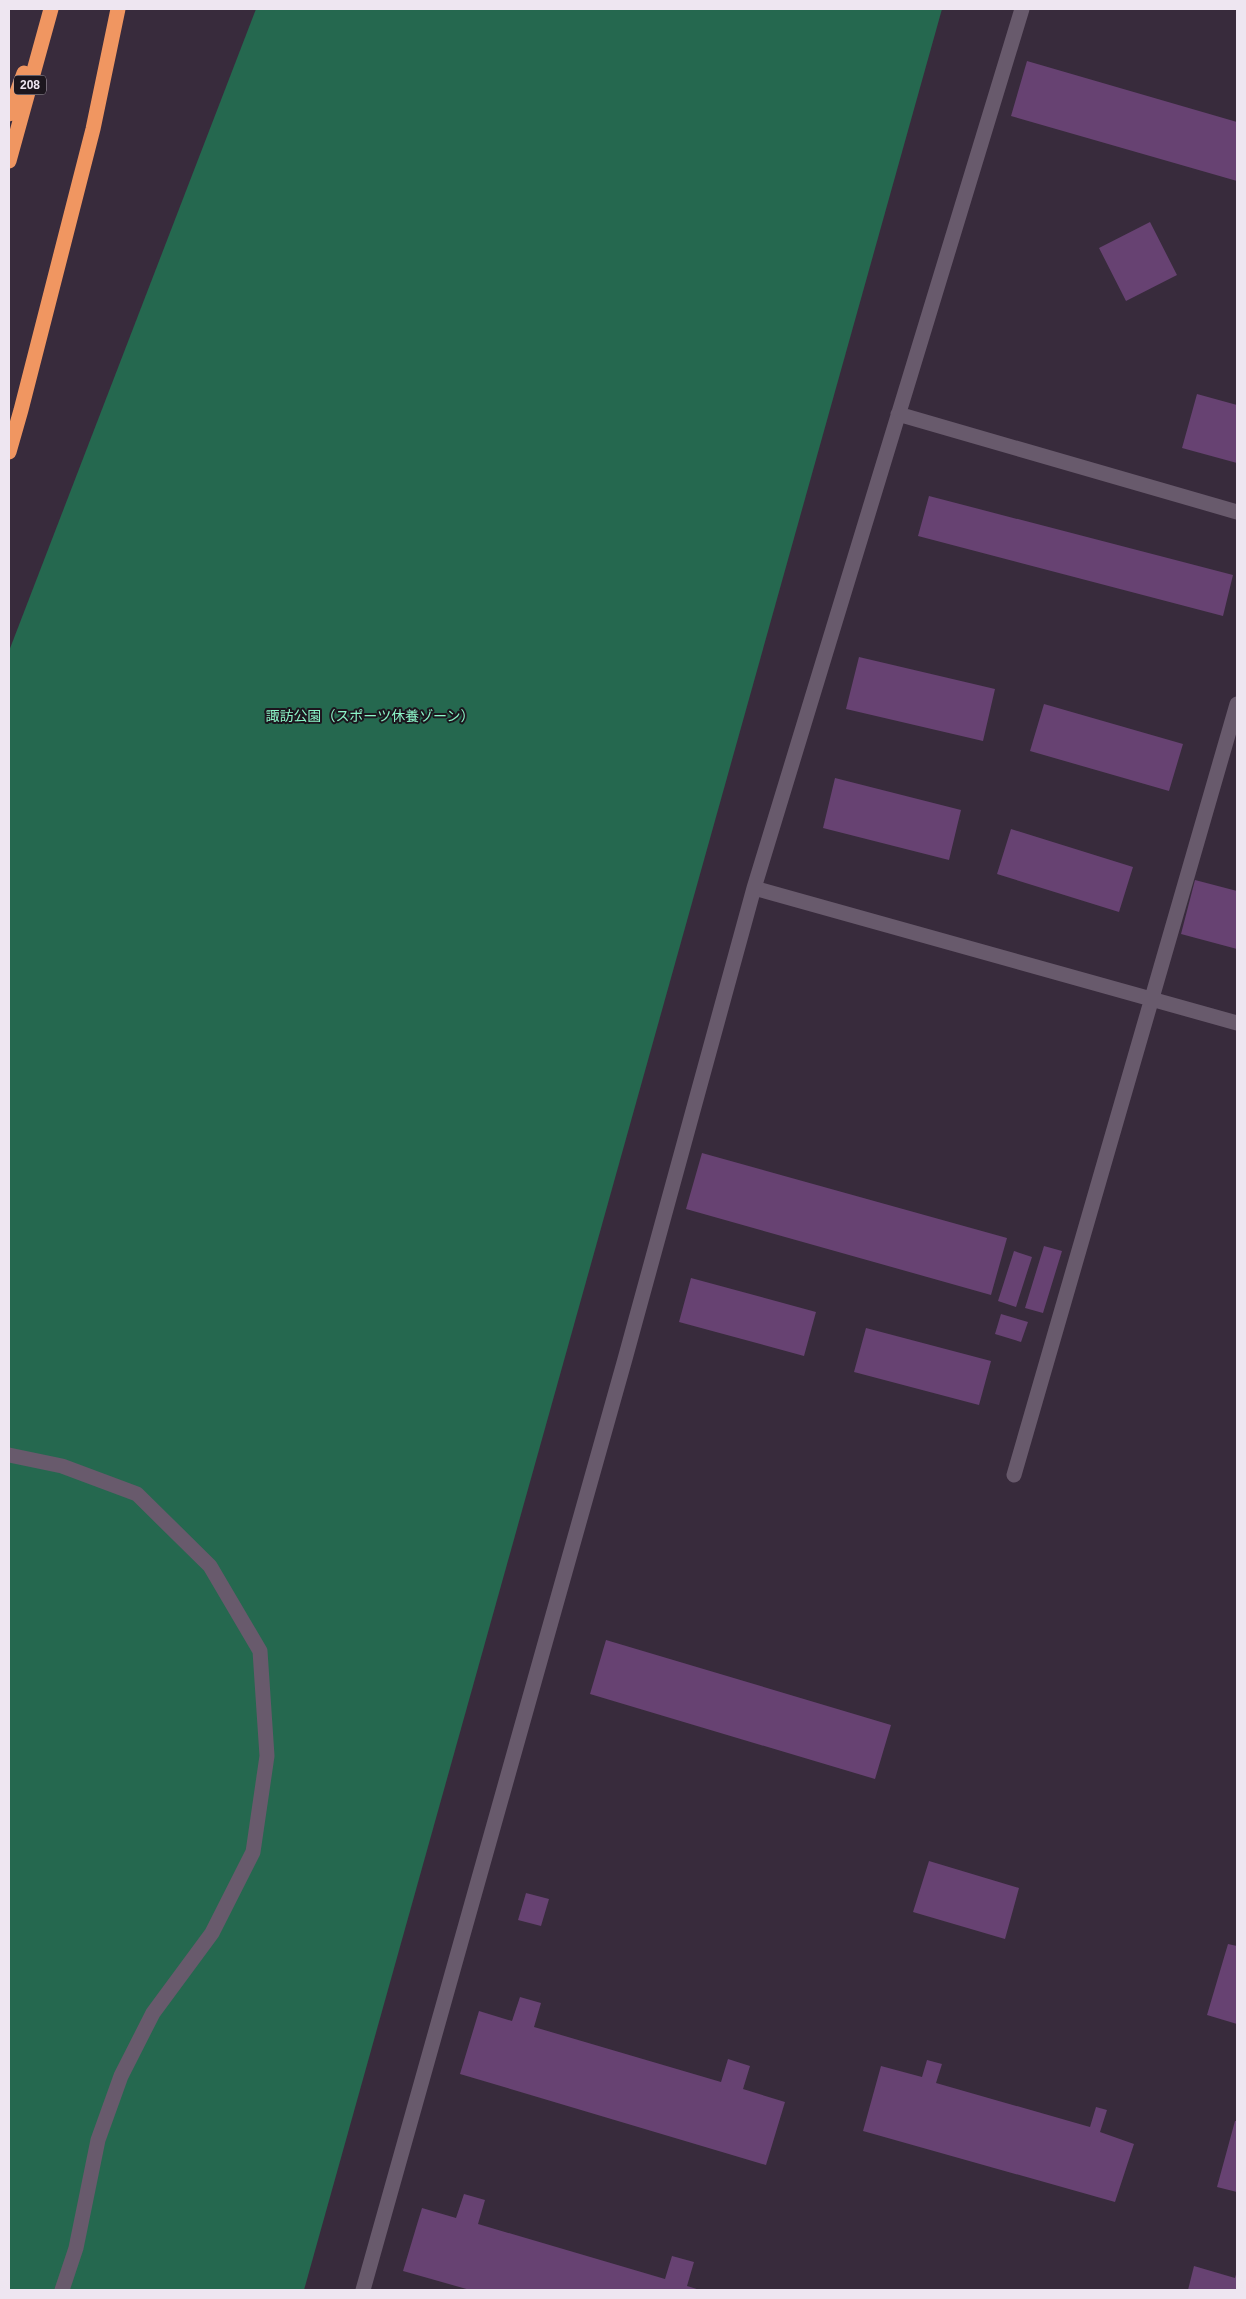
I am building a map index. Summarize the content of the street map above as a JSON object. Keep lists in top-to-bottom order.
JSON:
{
  "streets": {
    "highway": ["208"]
  },
  "parks": ["諏訪公園（スポーツ休養ゾーン）"]
}
